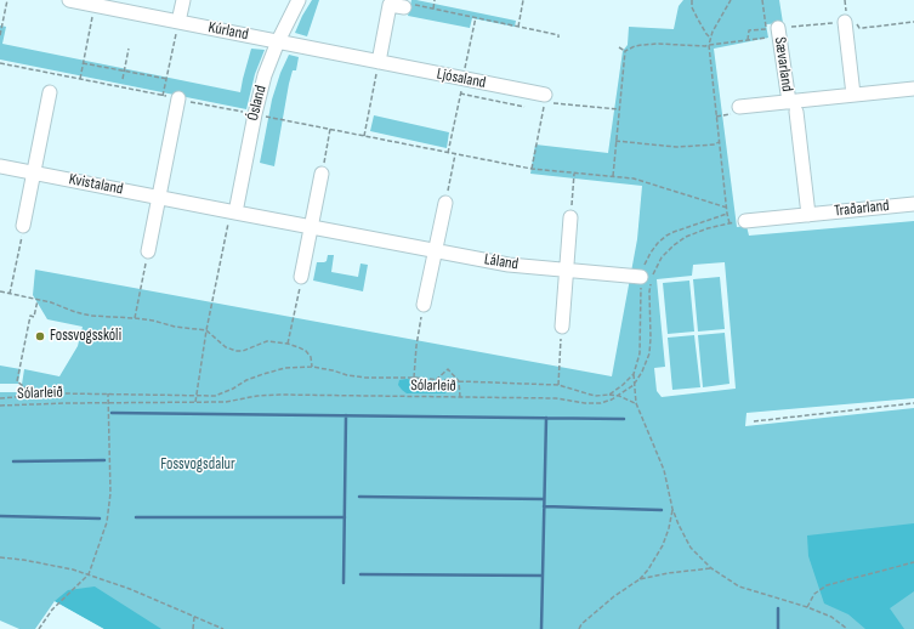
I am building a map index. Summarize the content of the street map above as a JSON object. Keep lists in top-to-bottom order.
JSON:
{
  "streets": {
    "street": [
      "Kúrland",
      "Sævarland",
      "Ljósaland",
      "Ósland",
      "Kvistaland",
      "Traðarland",
      "Láland"
    ],
    "path": ["Sólarleið"]
  },
  "crossings": [
    ["Kúrland", "Ljósaland"],
    ["Kúrland", "Ósland"],
    ["Ljósaland", "Ósland"],
    ["Ósland", "Kvistaland"],
    ["Ósland", "Láland"],
    ["Kvistaland", "Láland"],
    ["Traðarland", "Sólarleið"]
  ],
  "parks": ["Fossvogsdalur"],
  "places": ["Fossvogsskóli"]
}
